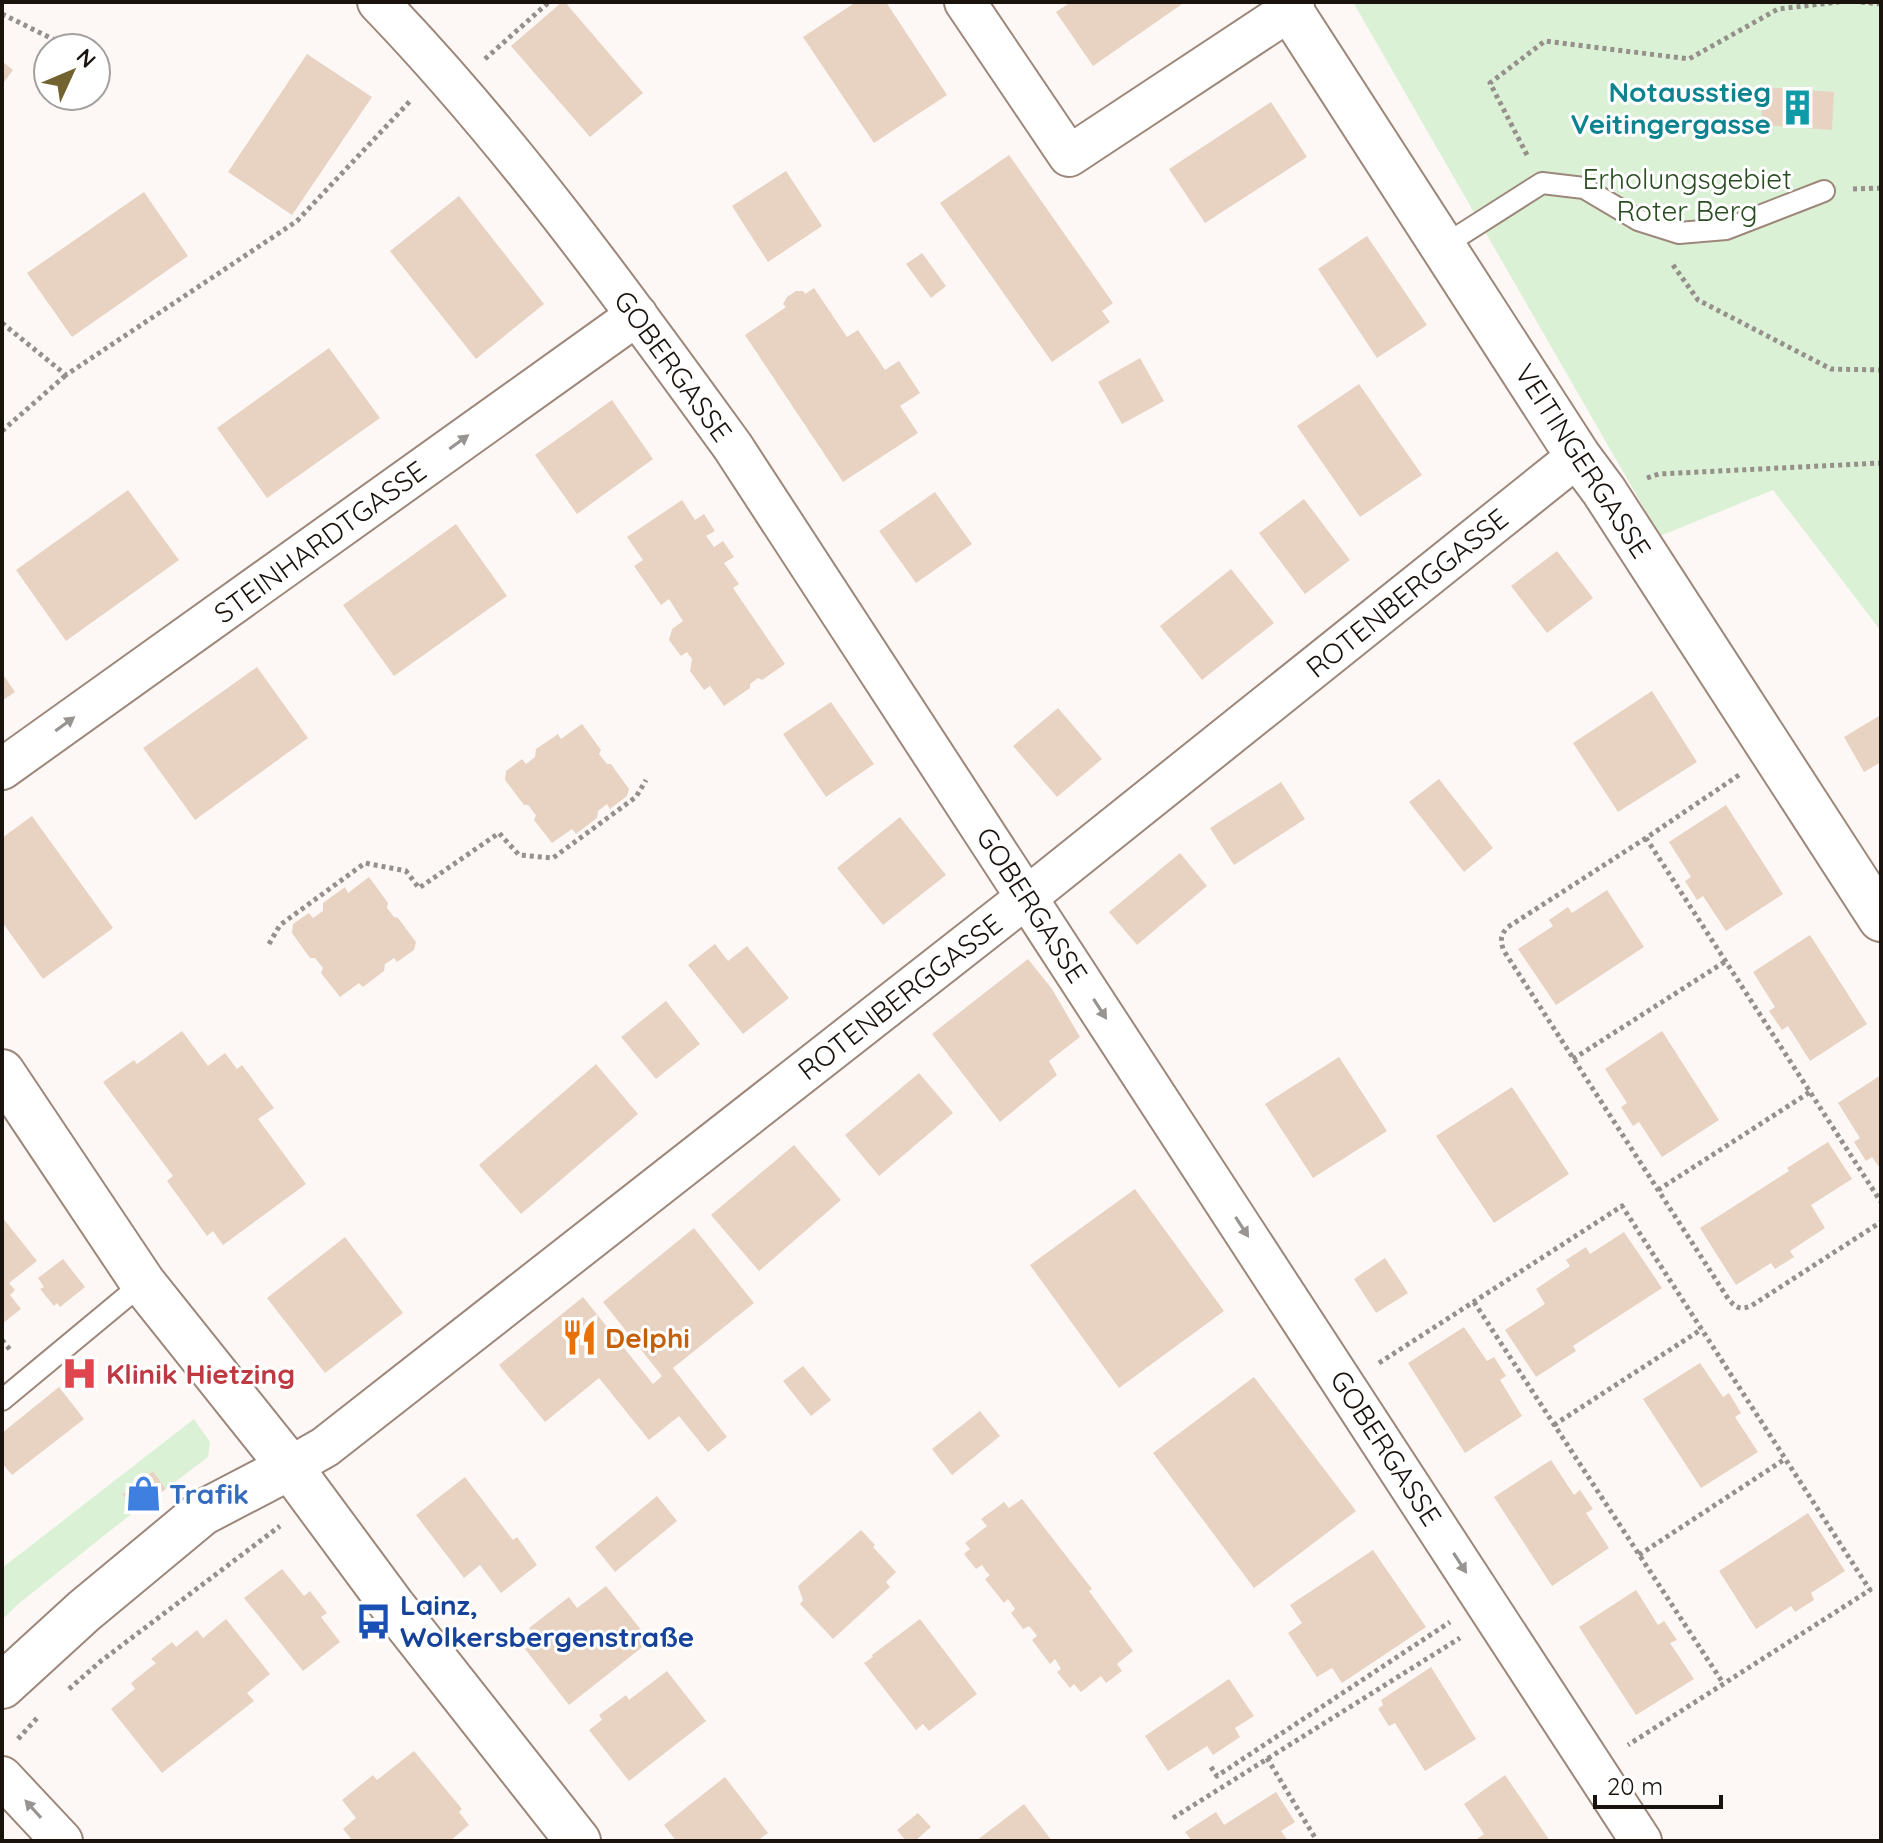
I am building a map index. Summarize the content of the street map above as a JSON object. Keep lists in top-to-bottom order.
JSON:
{
  "streets": {
    "street": [
      "GOBERGASSE",
      "VEITINGERGASSE",
      "STEINHARDTGASSE",
      "ROTENBERGGASSE"
    ]
  },
  "crossings": [
    ["GOBERGASSE", "STEINHARDTGASSE"],
    ["GOBERGASSE", "ROTENBERGGASSE"],
    ["VEITINGERGASSE", "ROTENBERGGASSE"]
  ],
  "one_way": ["GOBERGASSE", "STEINHARDTGASSE"],
  "parks": ["Erholungsgebiet Roter Berg"],
  "places": {
    "building": ["Notausstieg Veitingergasse"],
    "restaurant": ["Delphi"],
    "hospital": ["Klinik Hietzing"],
    "shop": ["Trafik"],
    "bus stop": ["Lainz, Wolkersbergenstraße"]
  },
  "scale_bar": "20 m",
  "north": "top right"
}
